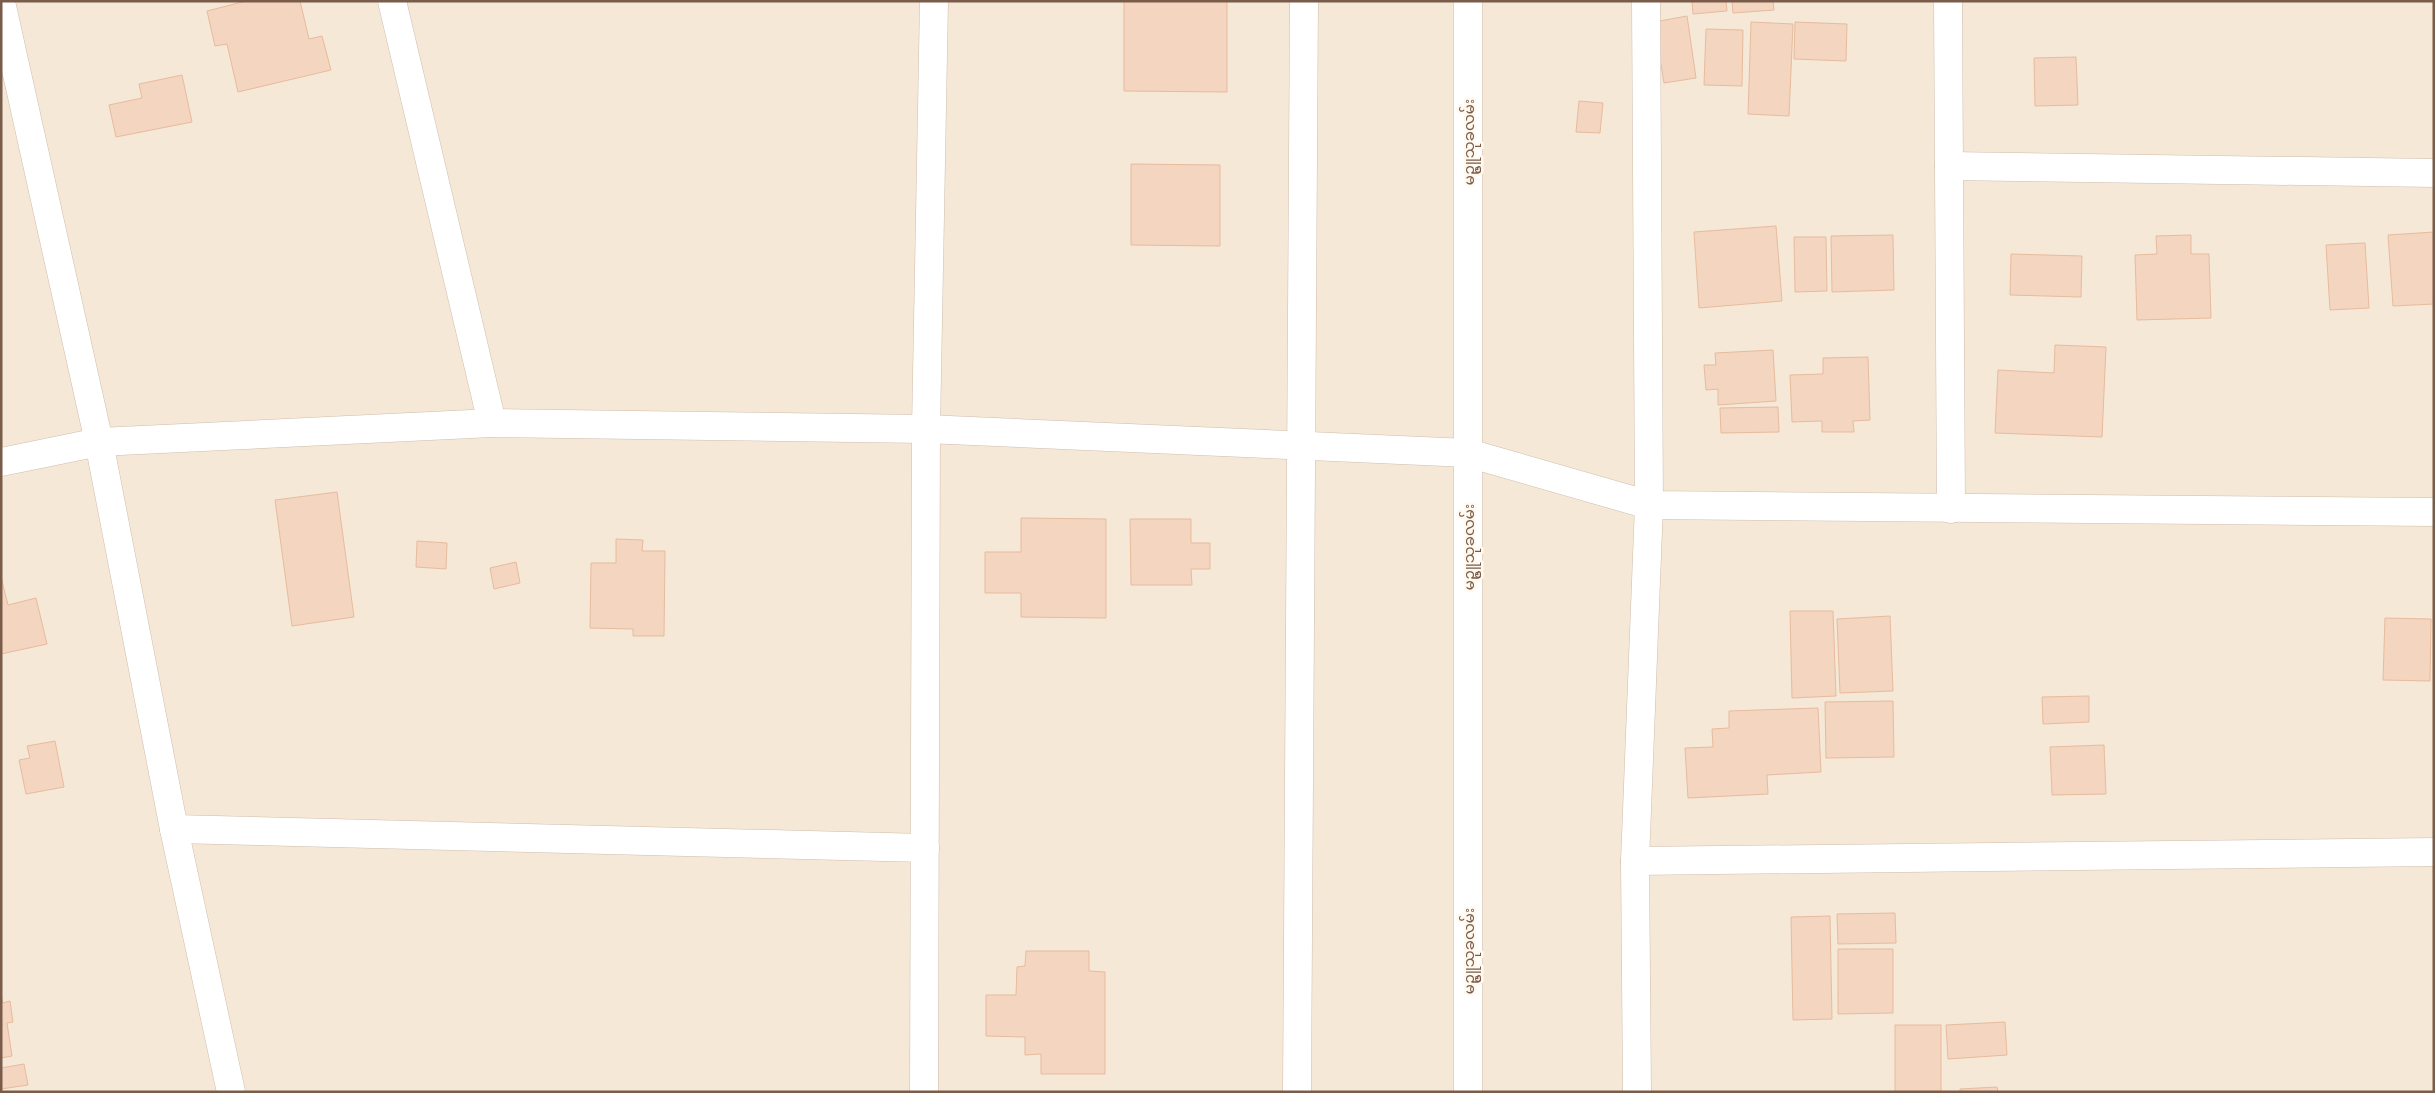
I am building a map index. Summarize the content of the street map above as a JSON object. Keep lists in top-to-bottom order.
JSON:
{
  "streets": {
    "street": ["မဥ္ဇူသုခလမ်း"]
  }
}
